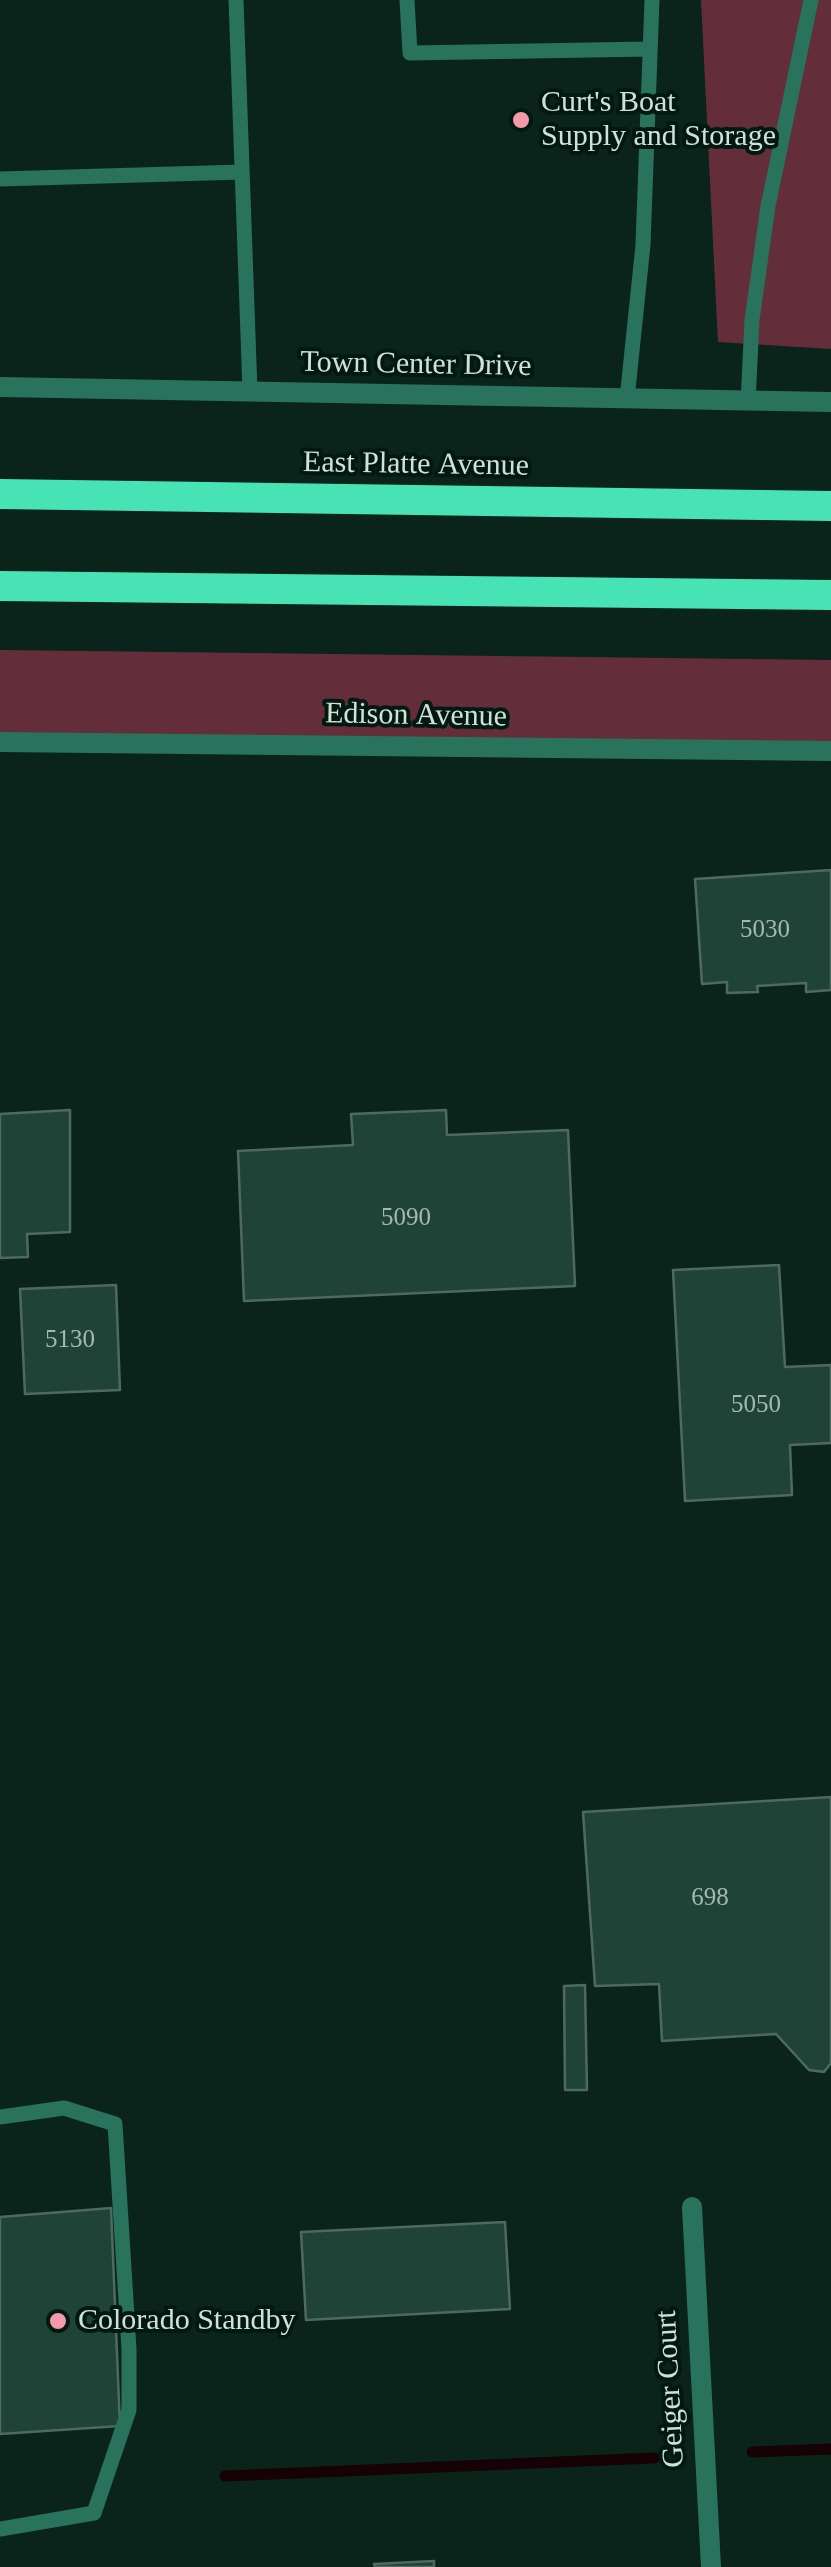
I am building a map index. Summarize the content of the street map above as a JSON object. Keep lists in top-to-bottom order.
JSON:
{
  "streets": {
    "highway": ["East Platte Avenue"],
    "street": ["Town Center Drive", "Edison Avenue", "Geiger Court"]
  },
  "places": ["Curt's Boat Supply and Storage", "Colorado Standby"],
  "house_numbers": [
    "5030",
    "5090",
    "5130",
    "5050",
    "698"
  ]
}
